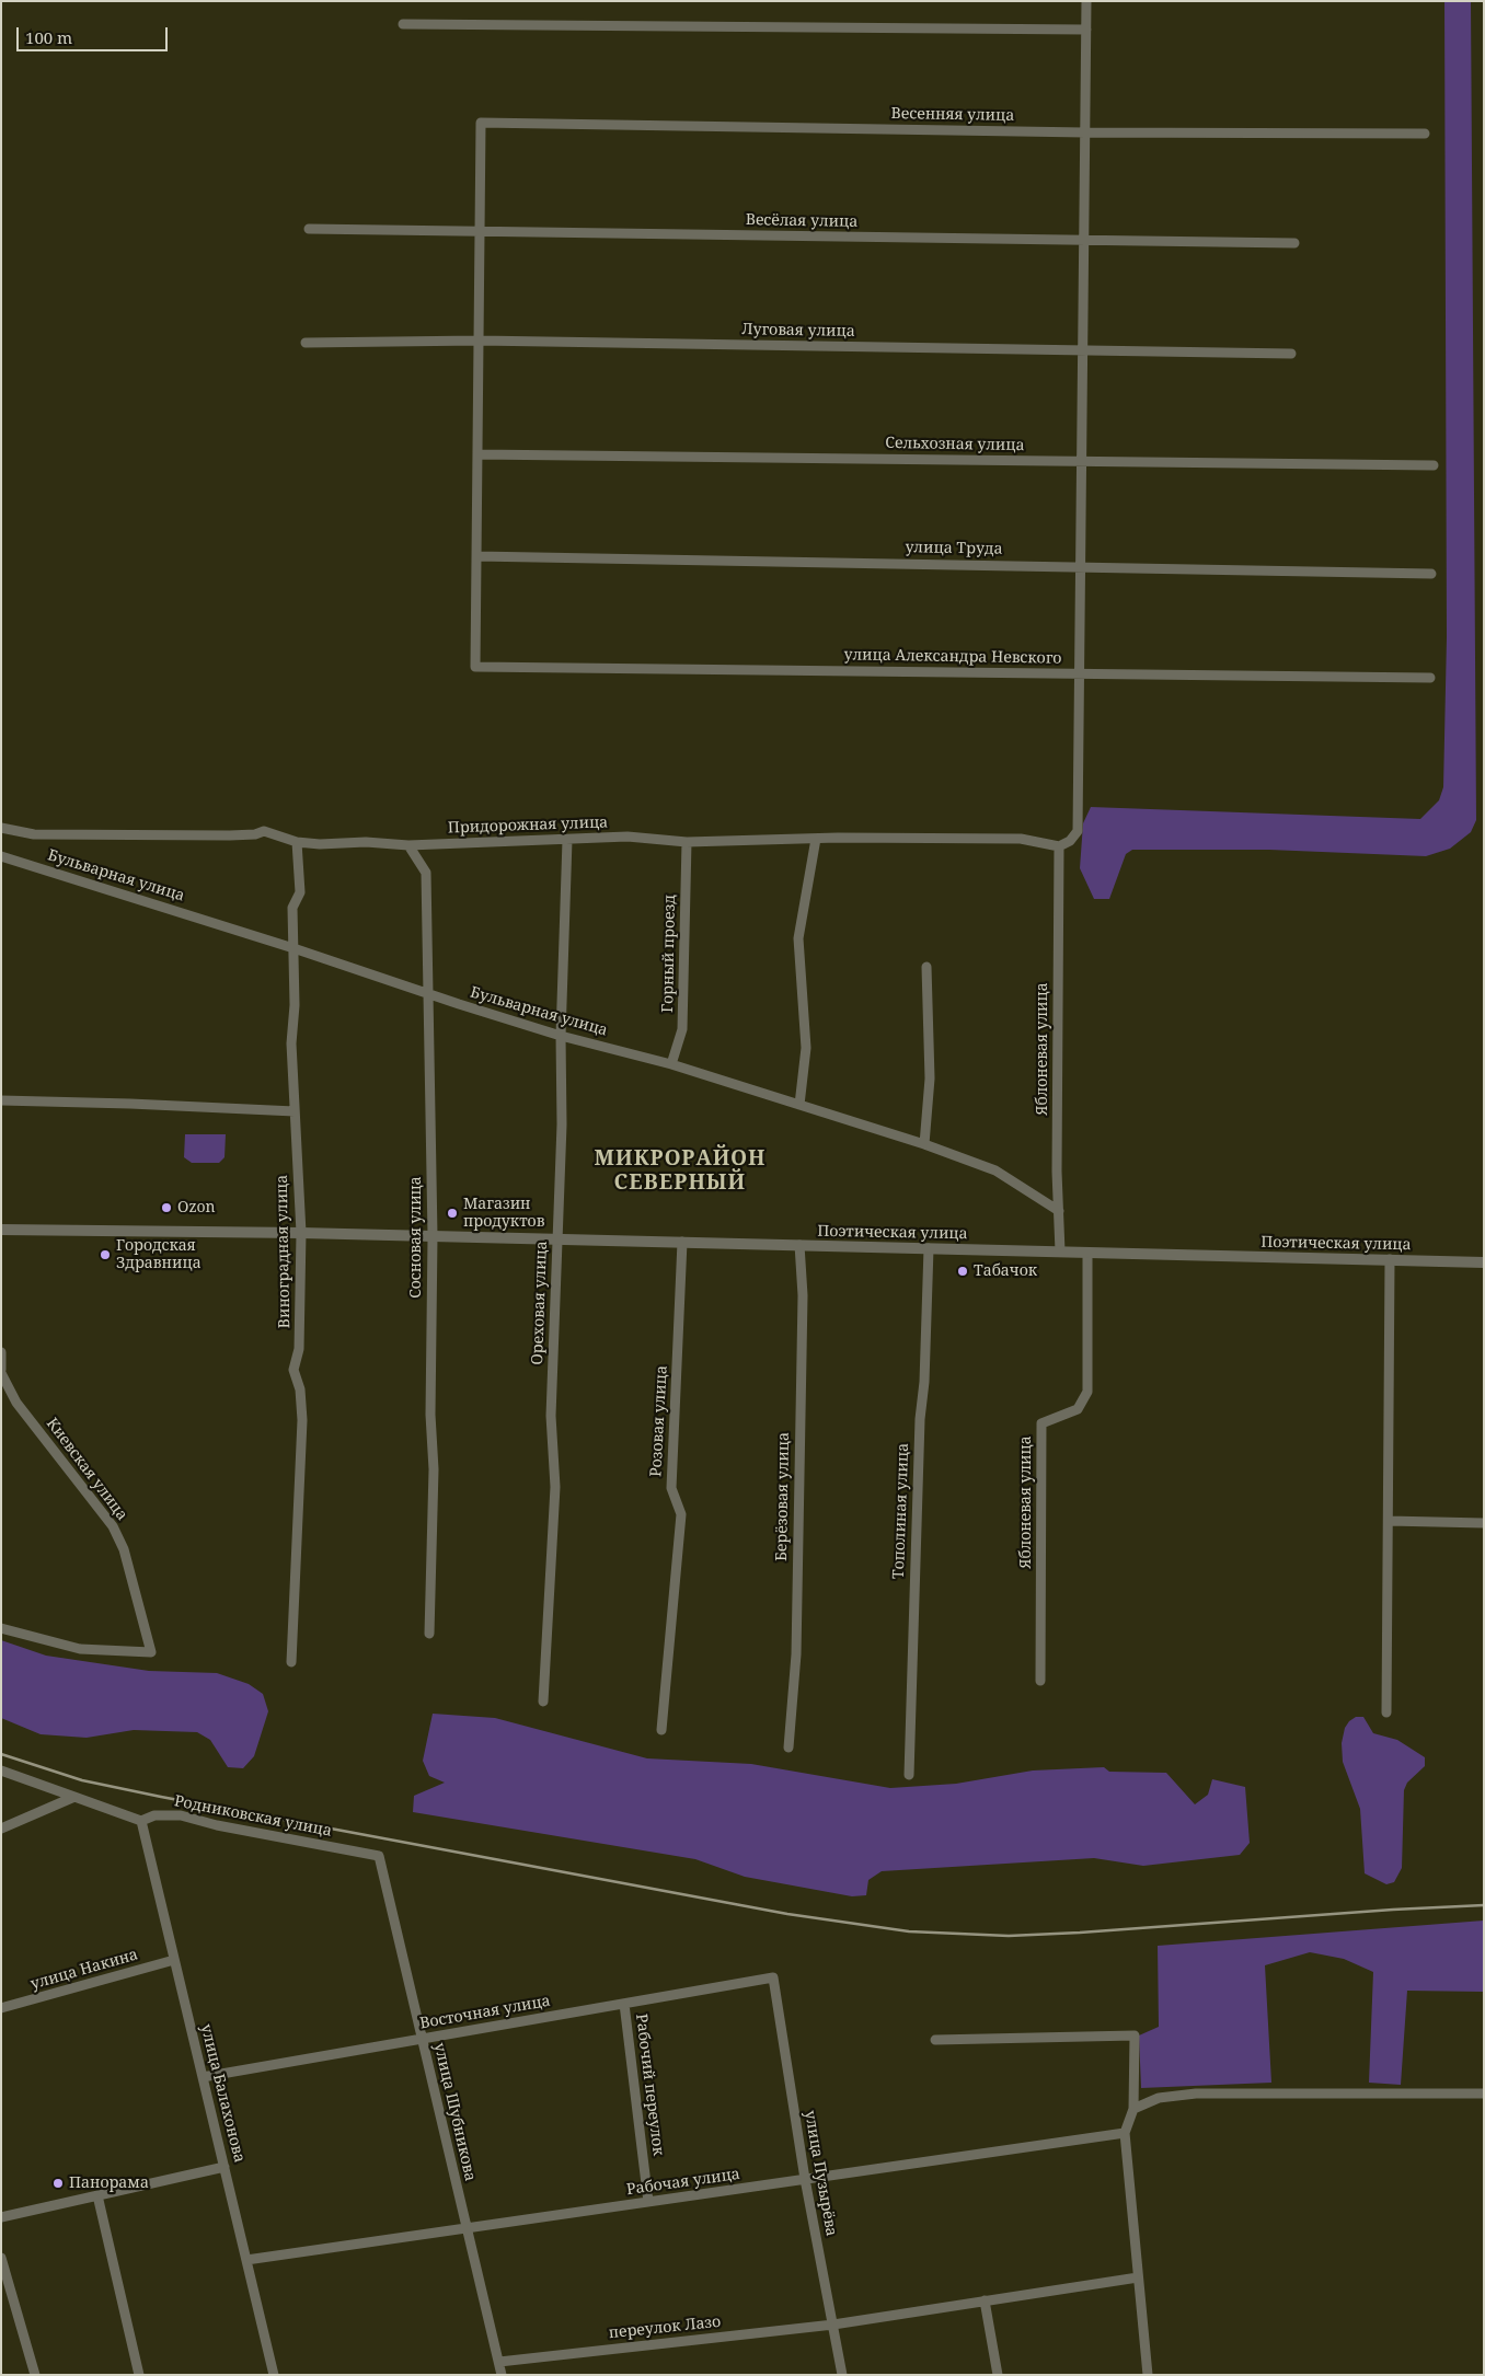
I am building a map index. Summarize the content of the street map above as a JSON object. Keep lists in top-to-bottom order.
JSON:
{
  "streets": {
    "street": [
      "Весенняя улица",
      "Весёлая улица",
      "Луговая улица",
      "Сельхозная улица",
      "улица Труда",
      "улица Александра Невского",
      "Придорожная улица",
      "Бульварная улица",
      "Горный проезд",
      "Яблоневая улица",
      "Поэтическая улица",
      "Сосновая улица",
      "Виноградная улица",
      "Ореховая улица",
      "Розовая улица",
      "Киевская улица",
      "Берёзовая улица",
      "Тополиная улица",
      "Родниковская улица",
      "улица Накина",
      "Восточная улица",
      "Рабочий переулок",
      "улица Балахонова",
      "улица Шубникова",
      "улица Пузырёва",
      "Рабочая улица",
      "переулок Лазо"
    ]
  },
  "crossings": [
    ["Весенняя улица", "Весёлая улица"],
    ["улица Труда", "улица Александра Невского"],
    ["Придорожная улица", "Горный проезд"],
    ["Придорожная улица", "Яблоневая улица"],
    ["Придорожная улица", "Сосновая улица"],
    ["Придорожная улица", "Виноградная улица"],
    ["Придорожная улица", "Ореховая улица"],
    ["Бульварная улица", "Горный проезд"],
    ["Бульварная улица", "Яблоневая улица"],
    ["Бульварная улица", "Сосновая улица"],
    ["Бульварная улица", "Виноградная улица"],
    ["Бульварная улица", "Ореховая улица"],
    ["Яблоневая улица", "Поэтическая улица"],
    ["Поэтическая улица", "Сосновая улица"],
    ["Поэтическая улица", "Виноградная улица"],
    ["Поэтическая улица", "Ореховая улица"],
    ["Поэтическая улица", "Розовая улица"],
    ["Поэтическая улица", "Берёзовая улица"],
    ["Поэтическая улица", "Тополиная улица"],
    ["Родниковская улица", "улица Балахонова"],
    ["Родниковская улица", "улица Шубникова"],
    ["улица Накина", "улица Балахонова"],
    ["Восточная улица", "Рабочий переулок"],
    ["Восточная улица", "улица Балахонова"],
    ["Восточная улица", "улица Шубникова"],
    ["Восточная улица", "улица Пузырёва"],
    ["Рабочий переулок", "Рабочая улица"],
    ["улица Балахонова", "Рабочая улица"],
    ["улица Шубникова", "Рабочая улица"],
    ["улица Шубникова", "переулок Лазо"],
    ["улица Пузырёва", "Рабочая улица"],
    ["улица Пузырёва", "переулок Лазо"]
  ],
  "districts": ["МИКРОРАЙОН СЕВЕРНЫЙ"],
  "places": [
    "Ozon",
    "Магазин продуктов",
    "Городская Здравница",
    "Табачок",
    "Панорама"
  ],
  "scale_bar": "100 m"
}
